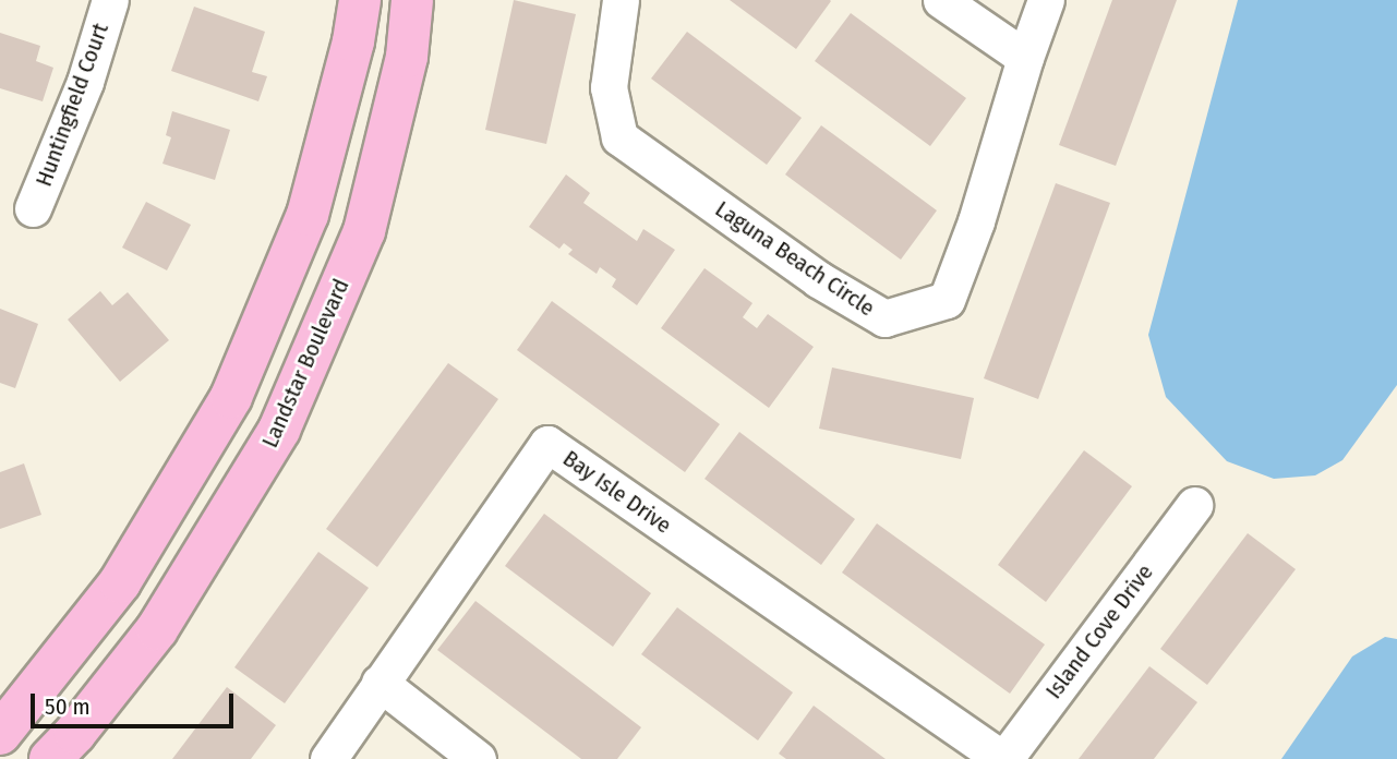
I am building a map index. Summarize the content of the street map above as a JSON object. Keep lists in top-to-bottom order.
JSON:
{
  "streets": {
    "main road": ["Landstar Boulevard"],
    "street": [
      "Huntingfield Court",
      "Laguna Beach Circle",
      "Bay Isle Drive",
      "Island Cove Drive"
    ]
  },
  "crossings": [
    ["Bay Isle Drive", "Island Cove Drive"]
  ],
  "scale_bar": "50 m"
}
